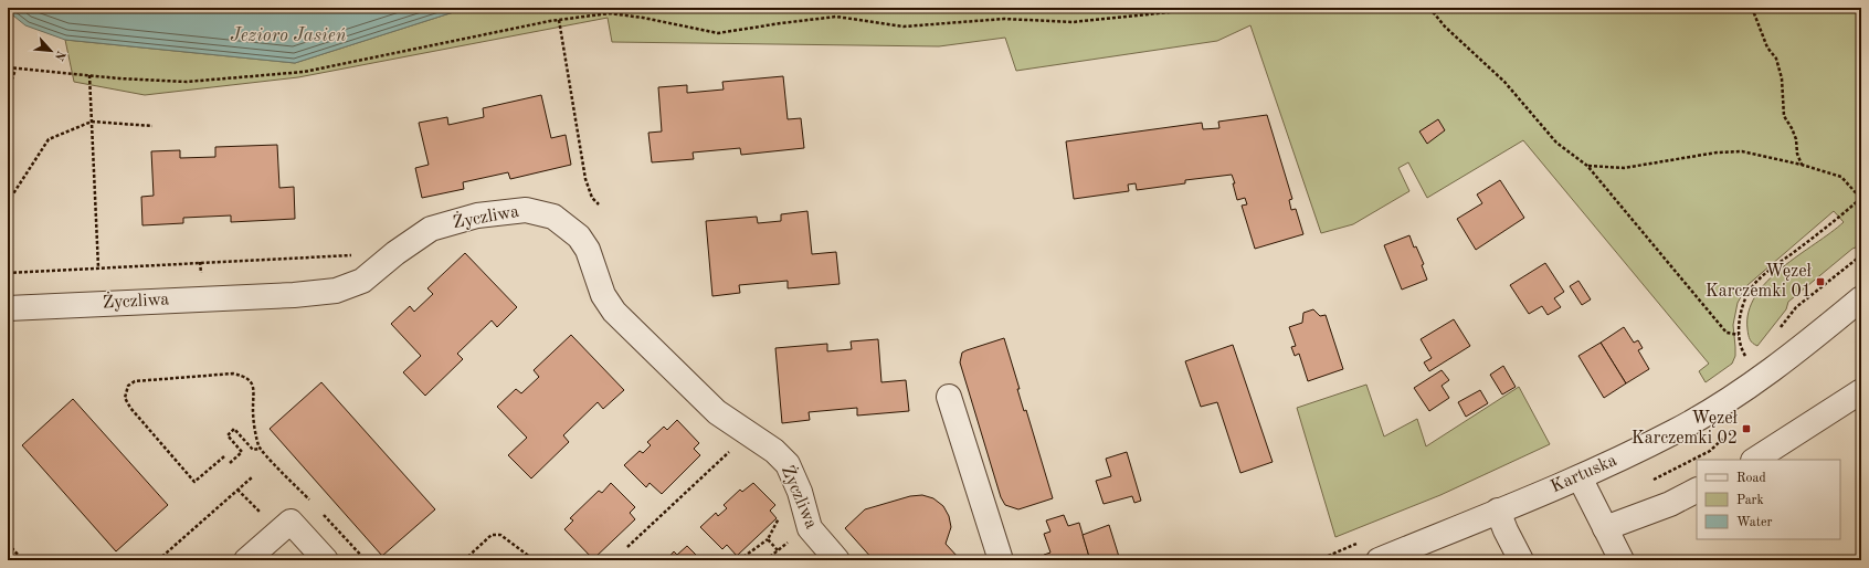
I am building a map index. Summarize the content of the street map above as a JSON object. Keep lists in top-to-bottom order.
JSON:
{
  "streets": {
    "street": ["Życzliwa", "Kartuska"]
  },
  "water": ["Jezioro Jasień"],
  "places": {
    "transit": ["Węzeł Karczemki 01", "Węzeł Karczemki 02"]
  },
  "legend": ["Road", "Park", "Water"],
  "north": "bottom right"
}
